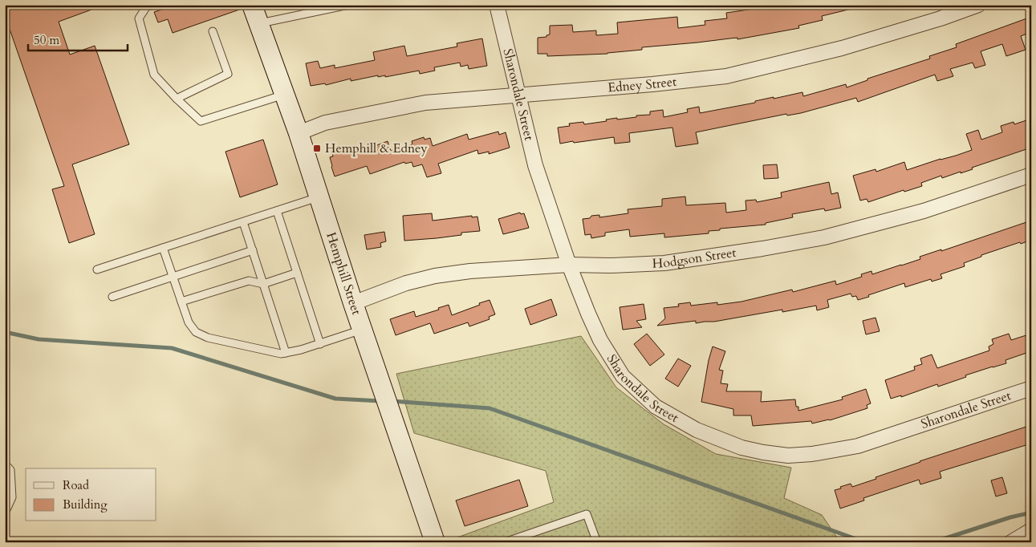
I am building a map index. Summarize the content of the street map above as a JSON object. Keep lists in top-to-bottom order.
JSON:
{
  "streets": {
    "main road": ["Hemphill Street"],
    "street": ["Edney Street", "Sharondale Street", "Hodgson Street"]
  },
  "crossings": [
    ["Edney Street", "Sharondale Street"],
    ["Edney Street", "Hemphill Street"],
    ["Sharondale Street", "Hodgson Street"],
    ["Hodgson Street", "Hemphill Street"]
  ],
  "places": {
    "transit": ["Hemphill & Edney"]
  },
  "legend": ["Road", "Building"],
  "scale_bar": "50 m"
}
